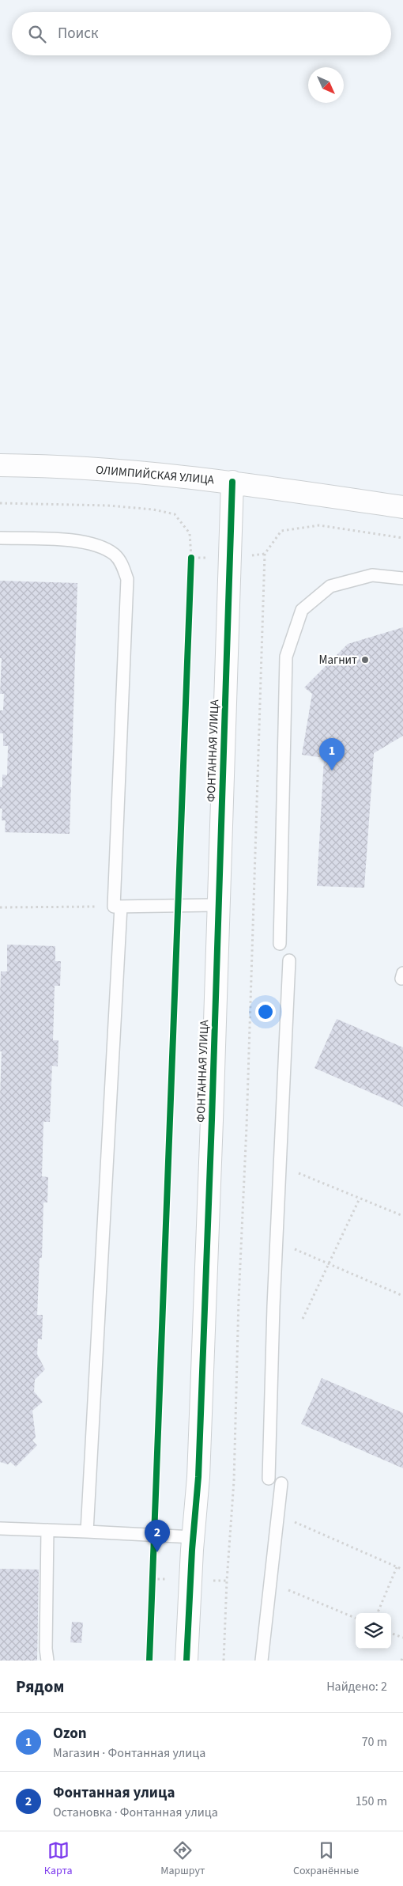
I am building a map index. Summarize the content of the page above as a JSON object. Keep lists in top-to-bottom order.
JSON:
{
  "streets": {
    "street": ["ОЛИМПИЙСКАЯ УЛИЦА", "ФОНТАННАЯ УЛИЦА"]
  },
  "crossings": [
    ["ОЛИМПИЙСКАЯ УЛИЦА", "ФОНТАННАЯ УЛИЦА"]
  ],
  "places": ["Магнит"],
  "north": "bottom right",
  "page": {
    "search": "Поиск",
    "pins": ["1", "2"],
    "heading": ["Рядом", "Найдено: 2"],
    "list": [
      {
        "mark": "1",
        "name": "Ozon",
        "note": "Магазин · Фонтанная улица",
        "value": "70 m"
      },
      {
        "mark": "2",
        "name": "Фонтанная улица",
        "note": "Остановка · Фонтанная улица",
        "value": "150 m"
      }
    ],
    "nav": ["Карта", "Маршрут", "Сохранённые"]
  }
}
